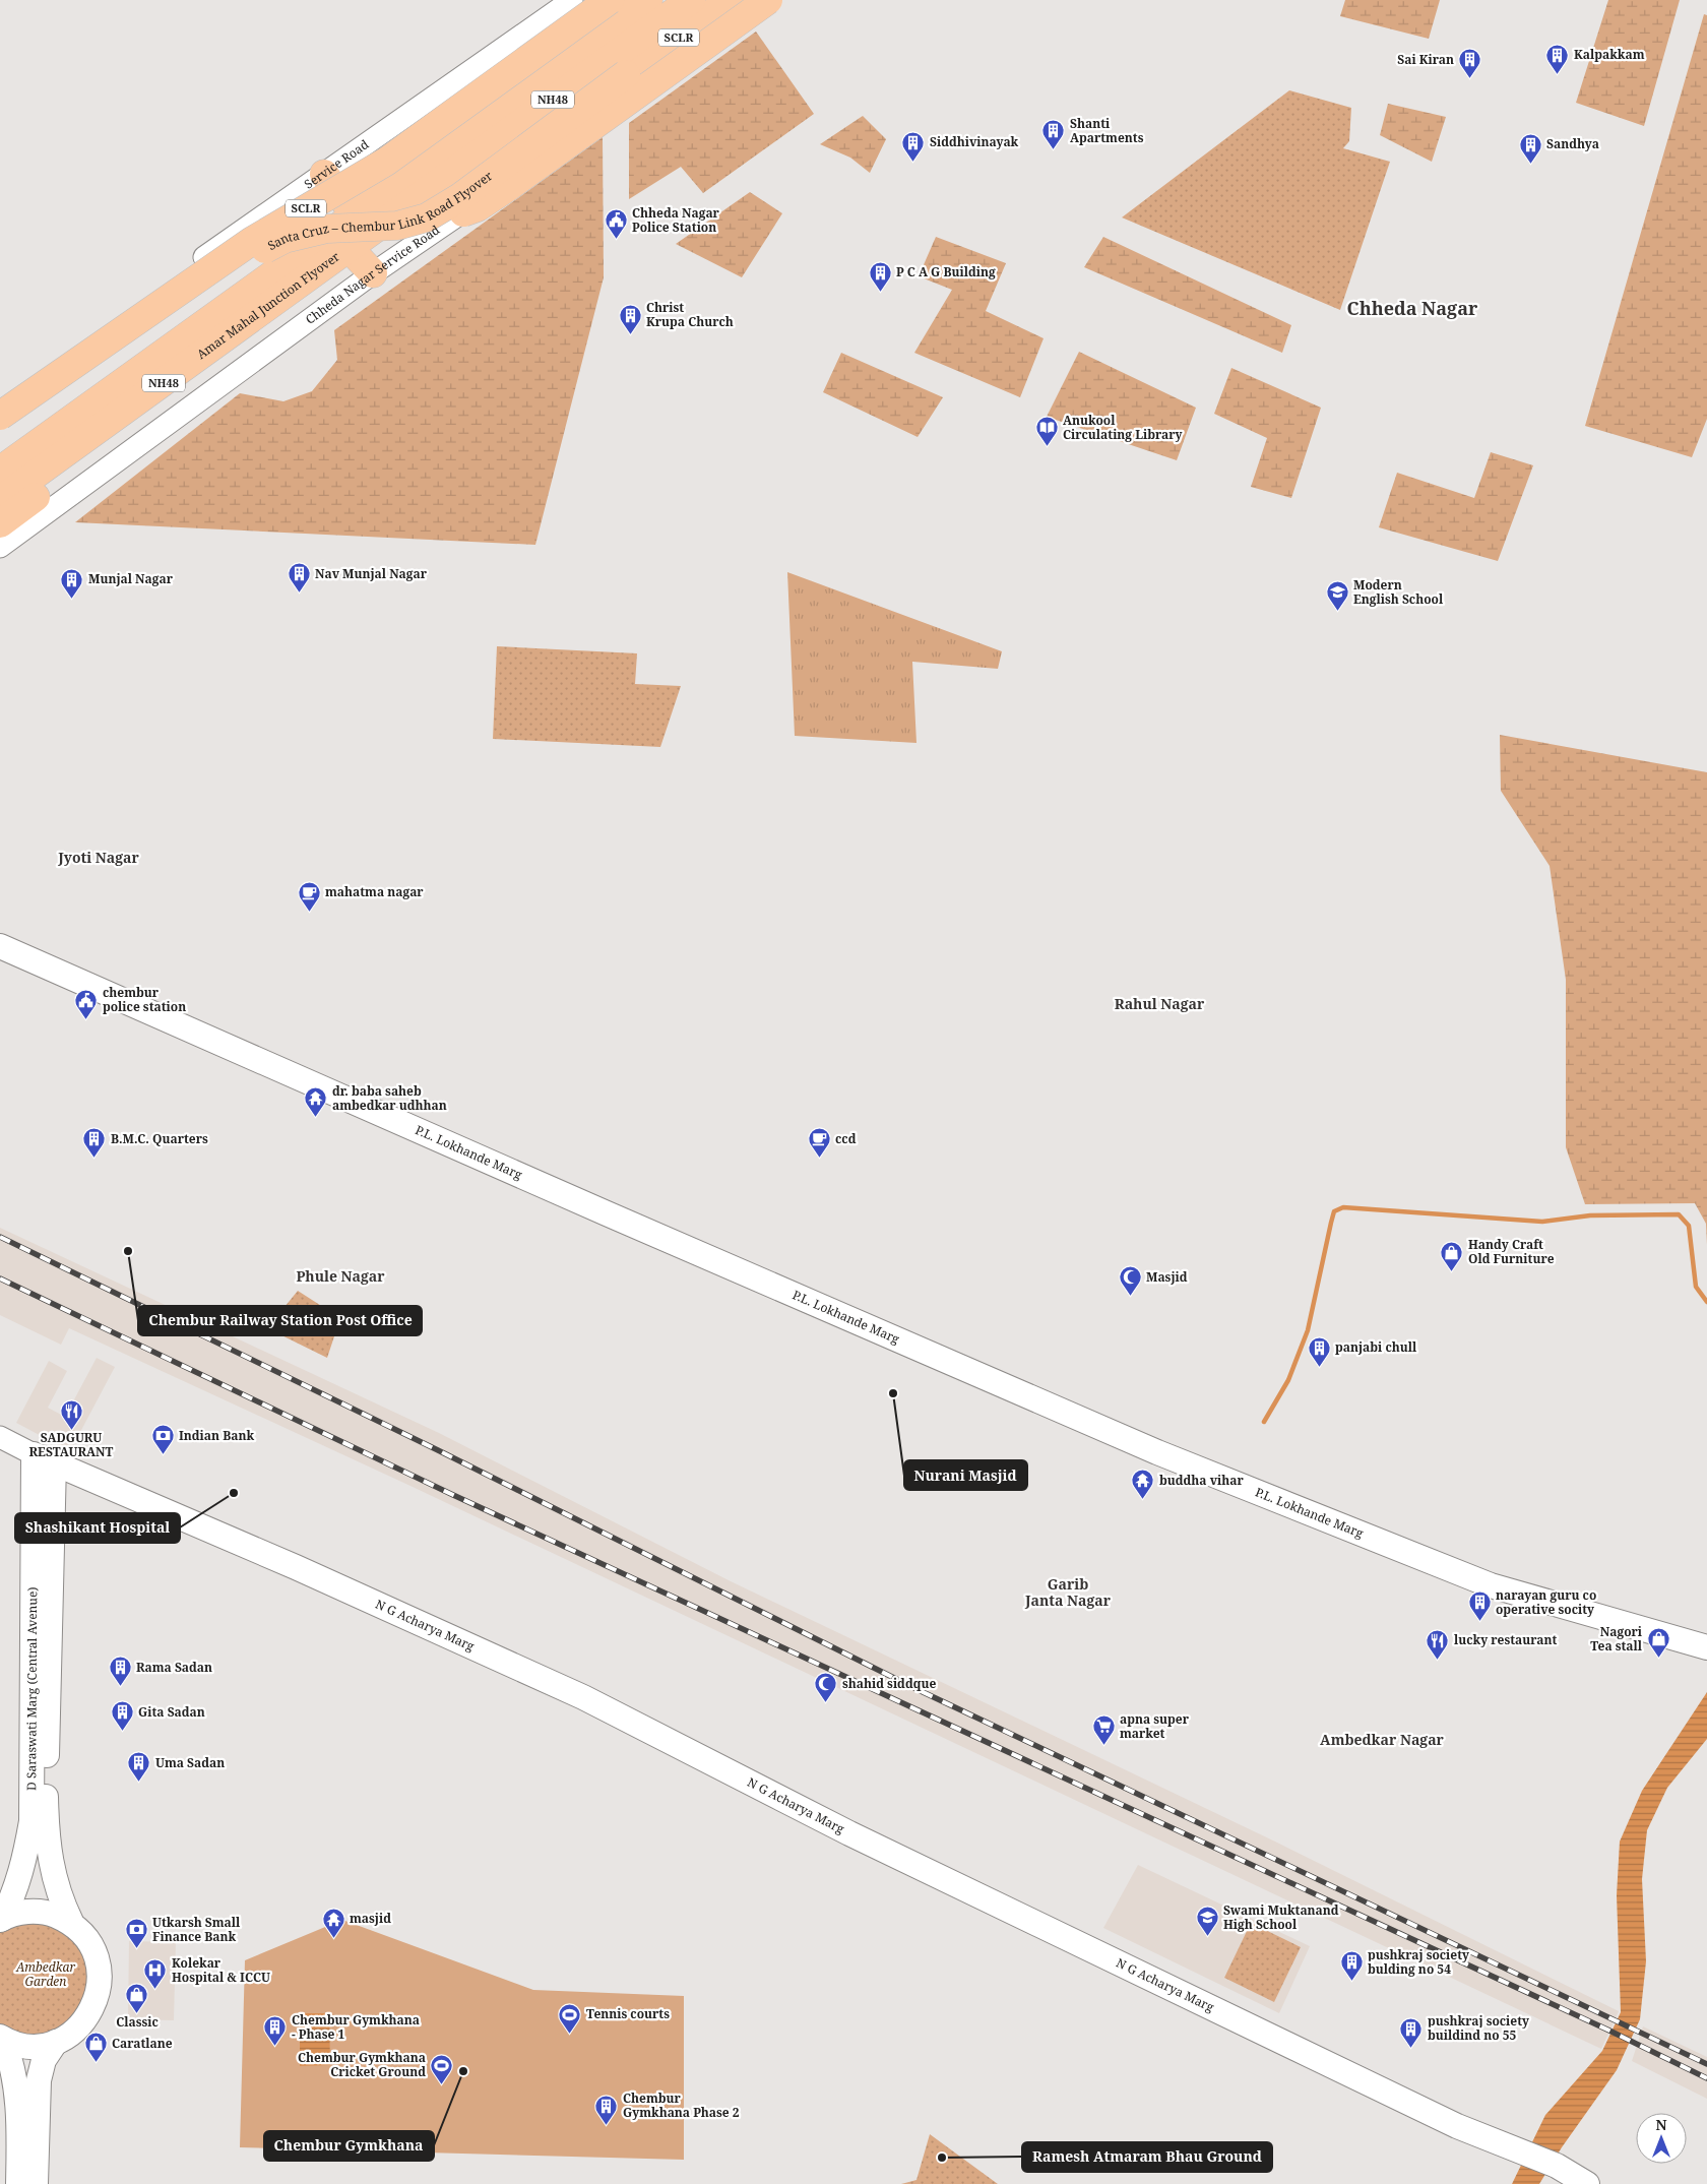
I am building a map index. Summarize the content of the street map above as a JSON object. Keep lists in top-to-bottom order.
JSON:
{
  "streets": {
    "highway": [
      "SCLR",
      "NH48",
      "Santa Cruz – Chembur Link Road Flyover",
      "Amar Mahal Junction Flyover"
    ],
    "main road": ["P.L. Lokhande Marg", "N G Acharya Marg", "D Saraswati Marg (Central Avenue)"],
    "street": ["Service Road", "Chheda Nagar Service Road"]
  },
  "crossings": [
    ["NH48", "Amar Mahal Junction Flyover"],
    ["N G Acharya Marg", "D Saraswati Marg (Central Avenue)"]
  ],
  "districts": [
    "Chheda Nagar",
    "Jyoti Nagar",
    "Rahul Nagar",
    "Phule Nagar",
    "Garib Janta Nagar",
    "Ambedkar Nagar"
  ],
  "parks": ["Ambedkar Garden"],
  "places": {
    "building": [
      "Kalpakkam",
      "Sai Kiran",
      "Shanti Apartments",
      "Siddhivinayak",
      "Sandhya",
      "P C A G Building",
      "Christ Krupa Church",
      "Nav Munjal Nagar",
      "Munjal Nagar",
      "B.M.C. Quarters",
      "panjabi chull",
      "narayan guru co operative socity",
      "Rama Sadan",
      "Gita Sadan",
      "Uma Sadan",
      "pushkraj society bulding no 54",
      "Chembur Gymkhana - Phase 1",
      "pushkraj society buildind no 55",
      "Chembur Gymkhana Phase 2"
    ],
    "public building": ["Chheda Nagar Police Station", "chembur police station"],
    "library": ["Anukool Circulating Library"],
    "school or university": ["Modern English School", "Swami Muktanand High School"],
    "cafe": ["mahatma nagar", "ccd"],
    "temple": ["dr. baba saheb ambedkar udhhan", "buddha vihar", "masjid"],
    "other": [
      "Chembur Railway Station Post Office",
      "Nurani Masjid",
      "Shashikant Hospital",
      "Chembur Gymkhana",
      "Ramesh Atmaram Bhau Ground"
    ],
    "shop": [
      "Handy Craft Old Furniture",
      "Nagori Tea stall",
      "Classic",
      "Caratlane"
    ],
    "mosque": ["Masjid", "shahid siddque"],
    "restaurant": ["SADGURU RESTAURANT", "lucky restaurant"],
    "bank": ["Indian Bank", "Utkarsh Small Finance Bank"],
    "supermarket": ["apna super market"],
    "hospital": ["Kolekar Hospital & ICCU"],
    "sports": ["Tennis courts", "Chembur Gymkhana Cricket Ground"]
  },
  "north": "top"
}
